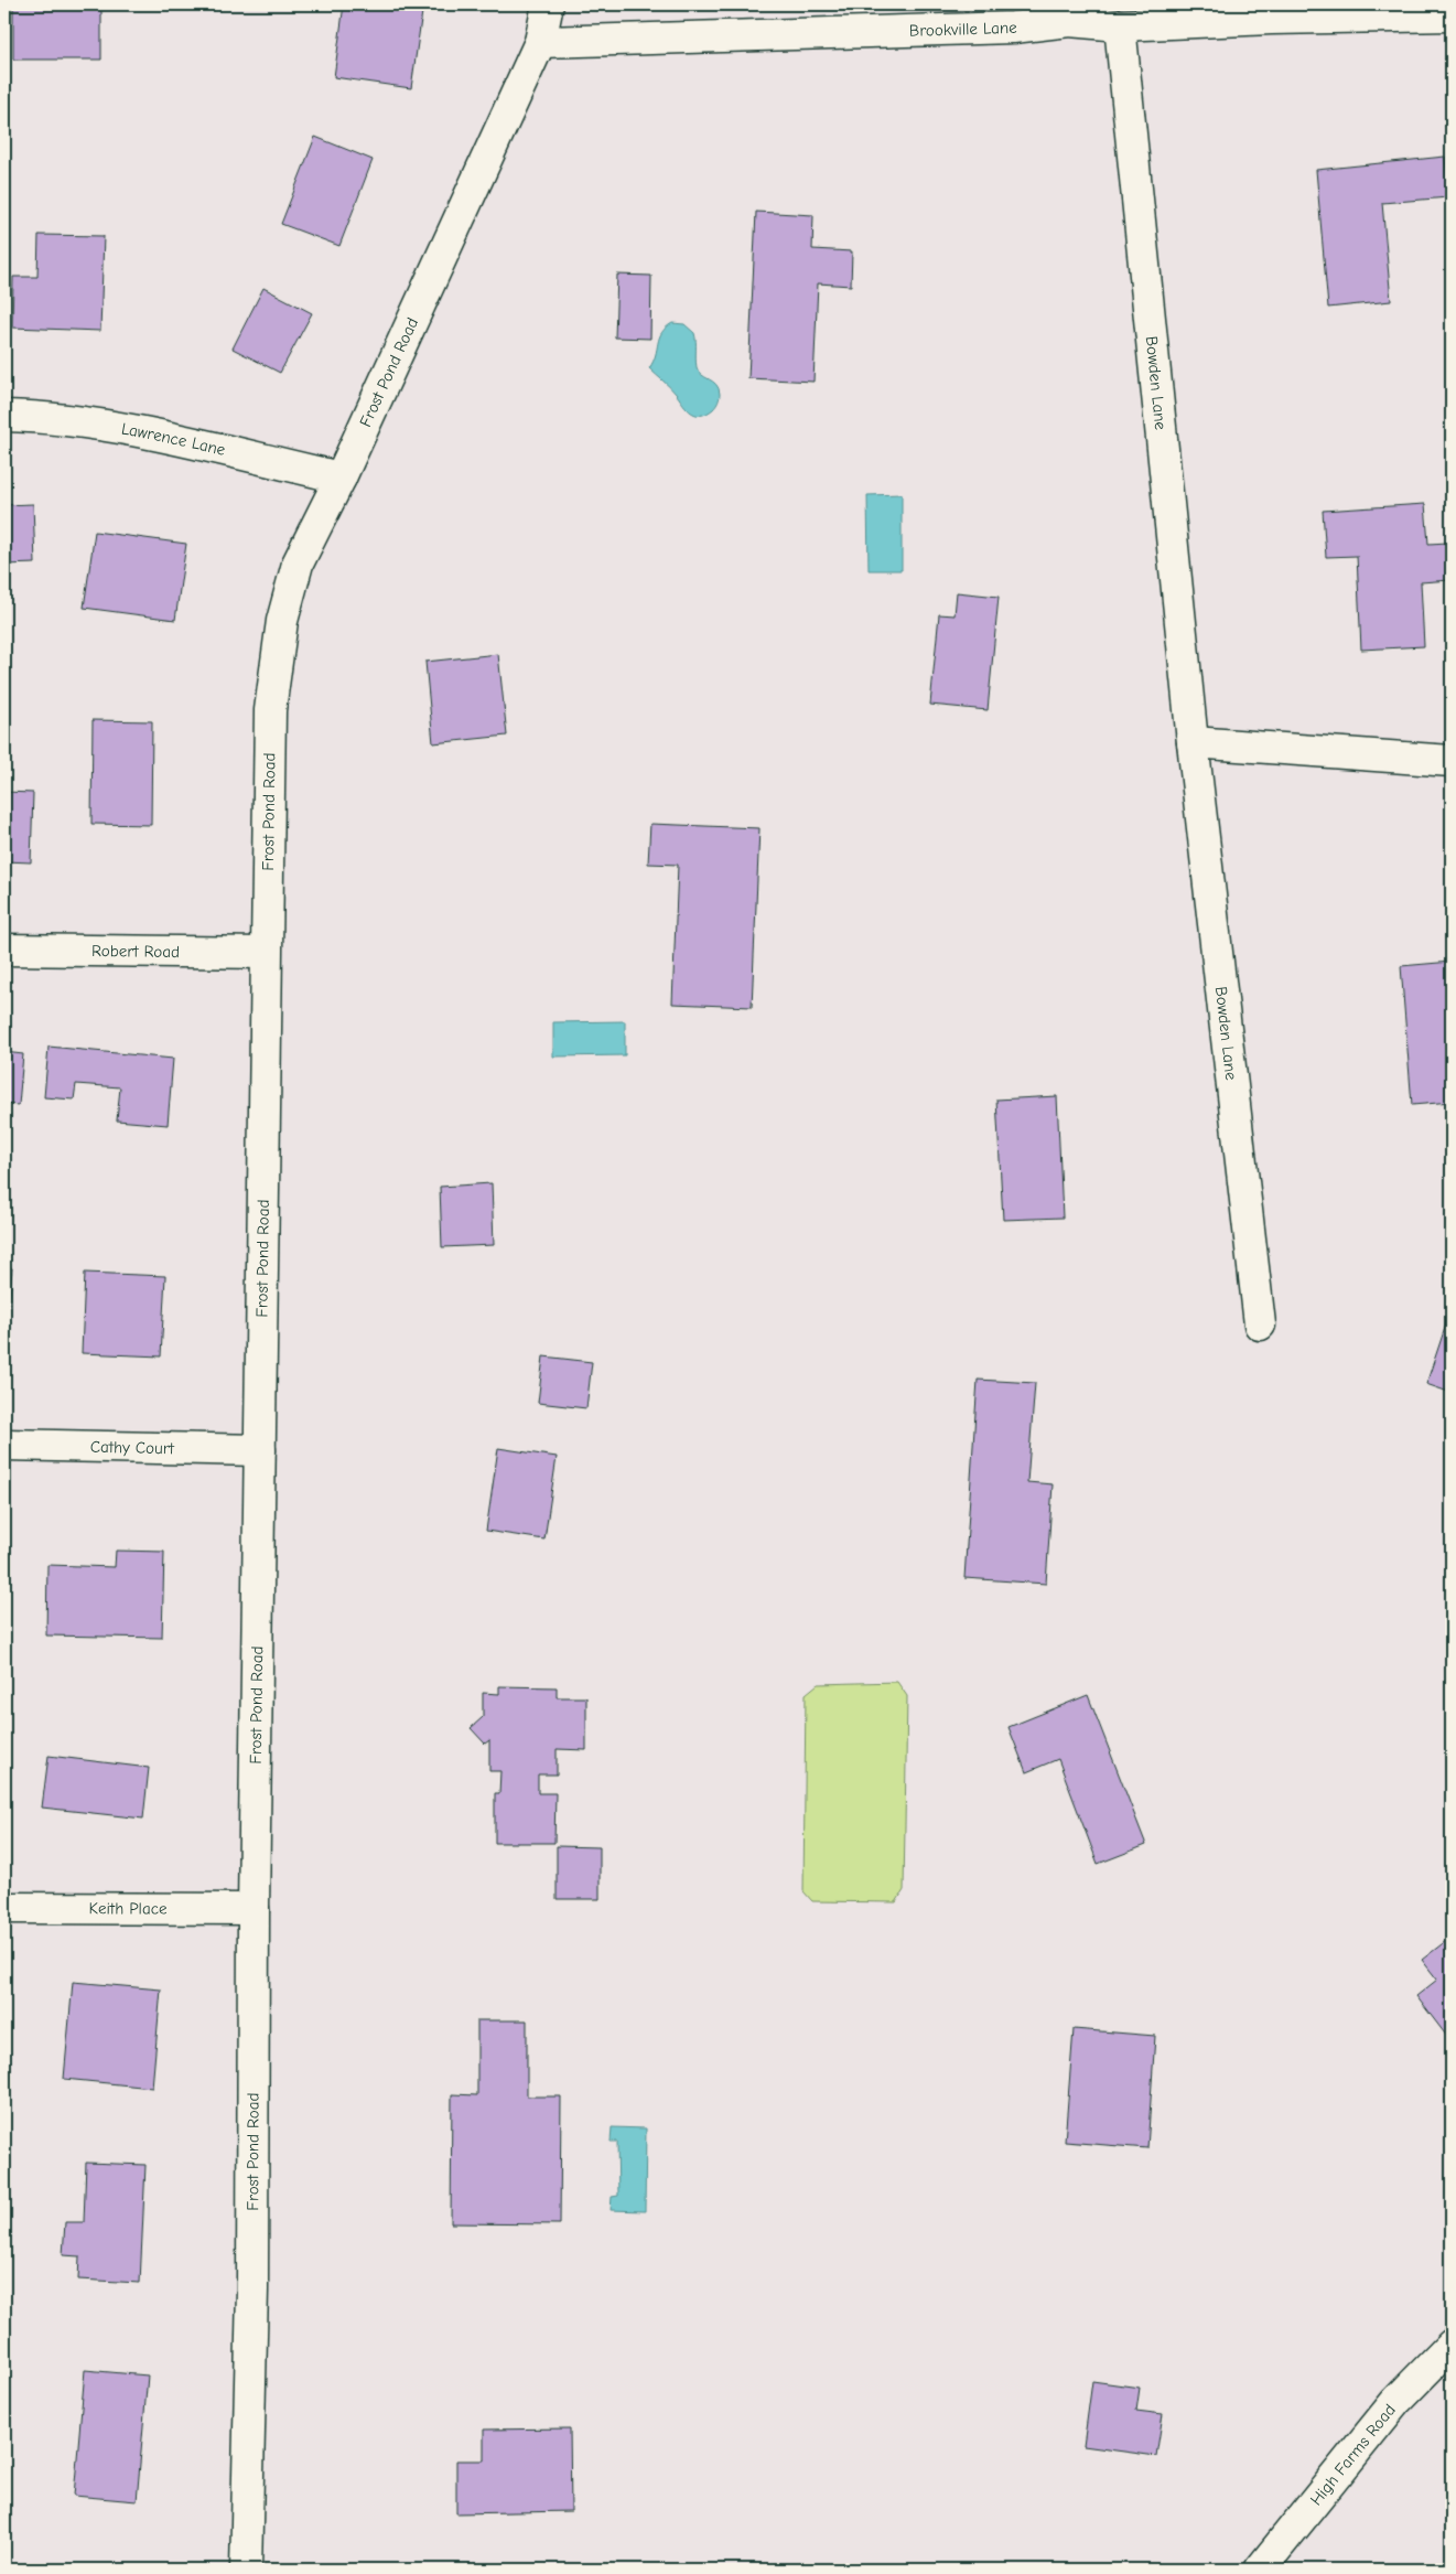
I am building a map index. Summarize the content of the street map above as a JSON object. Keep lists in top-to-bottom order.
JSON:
{
  "streets": {
    "street": [
      "Brookville Lane",
      "Frost Pond Road",
      "Bowden Lane",
      "Lawrence Lane",
      "Robert Road",
      "Cathy Court",
      "Keith Place",
      "High Farms Road"
    ]
  },
  "crossings": [
    ["Brookville Lane", "Frost Pond Road"],
    ["Brookville Lane", "Bowden Lane"],
    ["Frost Pond Road", "Lawrence Lane"],
    ["Frost Pond Road", "Robert Road"],
    ["Frost Pond Road", "Cathy Court"],
    ["Frost Pond Road", "Keith Place"]
  ]
}
